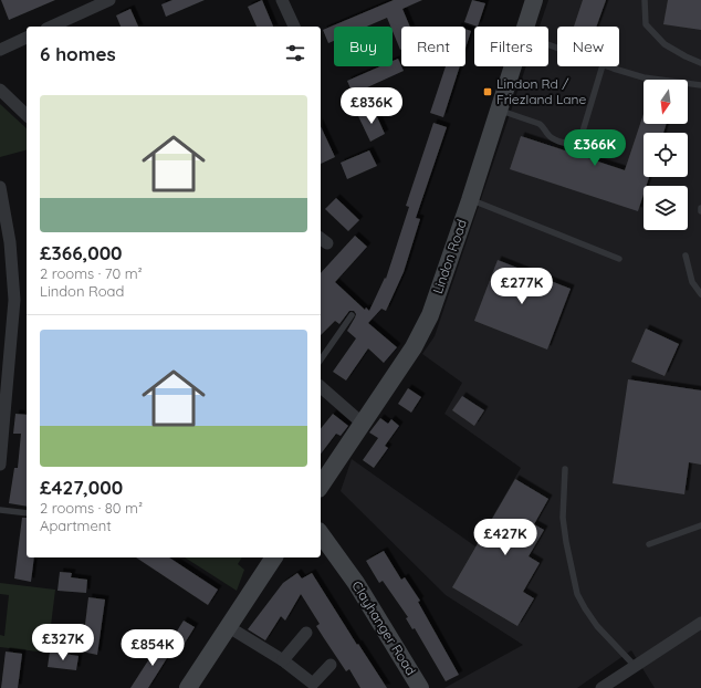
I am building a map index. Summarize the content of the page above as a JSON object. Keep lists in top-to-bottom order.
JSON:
{
  "streets": {
    "main road": ["Lindon Road", "Clayhanger Road"]
  },
  "places": {
    "transit": ["Lindon Rd / Friezland Lane"]
  },
  "north": "bottom",
  "page": {
    "chip": [
      "Buy",
      "Rent",
      "Filters",
      "New"
    ],
    "heading": "6 homes",
    "list": [
      {
        "name": "£366,000",
        "note": "2 rooms · 70 m² · Lindon Road"
      },
      {
        "name": "£427,000",
        "note": "2 rooms · 80 m² · Apartment"
      }
    ],
    "price": [
      "£836K",
      "£366K",
      "£277K",
      "£427K",
      "£327K",
      "£854K"
    ]
  }
}
